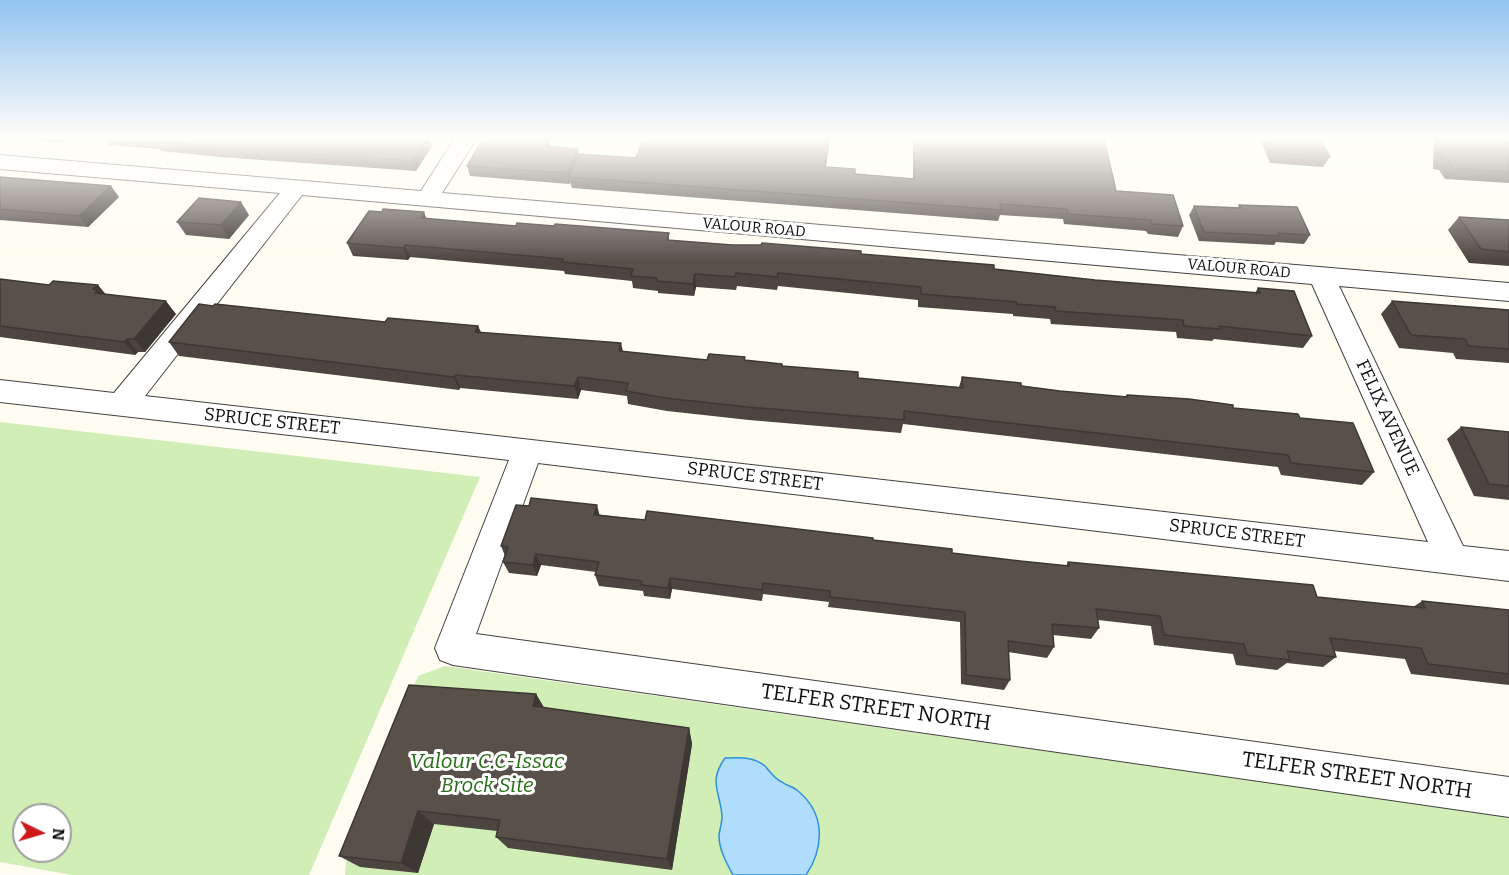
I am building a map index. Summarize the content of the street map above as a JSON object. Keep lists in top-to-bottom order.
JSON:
{
  "streets": {
    "street": [
      "VALOUR ROAD",
      "FELIX AVENUE",
      "SPRUCE STREET",
      "TELFER STREET NORTH"
    ]
  },
  "crossings": [
    ["VALOUR ROAD", "FELIX AVENUE"],
    ["FELIX AVENUE", "SPRUCE STREET"],
    ["SPRUCE STREET", "TELFER STREET NORTH"]
  ],
  "parks": ["Valour C.C-Issac Brock Site"],
  "north": "right"
}
